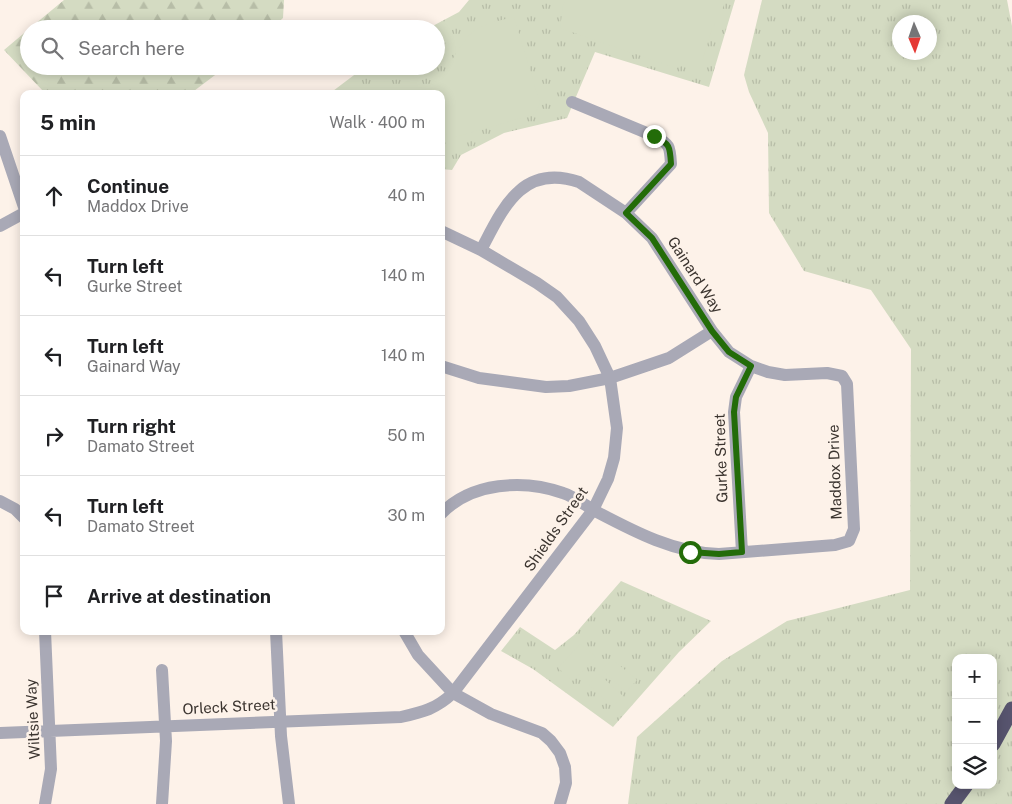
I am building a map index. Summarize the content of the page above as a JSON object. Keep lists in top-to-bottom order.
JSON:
{
  "streets": {
    "street": [
      "Gainard Way",
      "Gurke Street",
      "Maddox Drive",
      "Shields Street",
      "Orleck Street",
      "Wiltsie Way"
    ]
  },
  "crossings": [
    ["Gainard Way", "Gurke Street"],
    ["Gainard Way", "Maddox Drive"],
    ["Gainard Way", "Shields Street"],
    ["Gurke Street", "Maddox Drive"],
    ["Maddox Drive", "Shields Street"],
    ["Shields Street", "Orleck Street"],
    ["Orleck Street", "Wiltsie Way"]
  ],
  "north": "bottom",
  "page": {
    "search": "Search here",
    "heading": ["5 min", "Walk · 400 m"],
    "list": [
      ["Continue", "Maddox Drive", "40 m"],
      ["Turn left", "Gurke Street", "140 m"],
      ["Turn left", "Gainard Way", "140 m"],
      ["Turn right", "Damato Street", "50 m"],
      ["Turn left", "Damato Street", "30 m"],
      "Arrive at destination"
    ],
    "map_buttons": ["+", "−"]
  }
}
